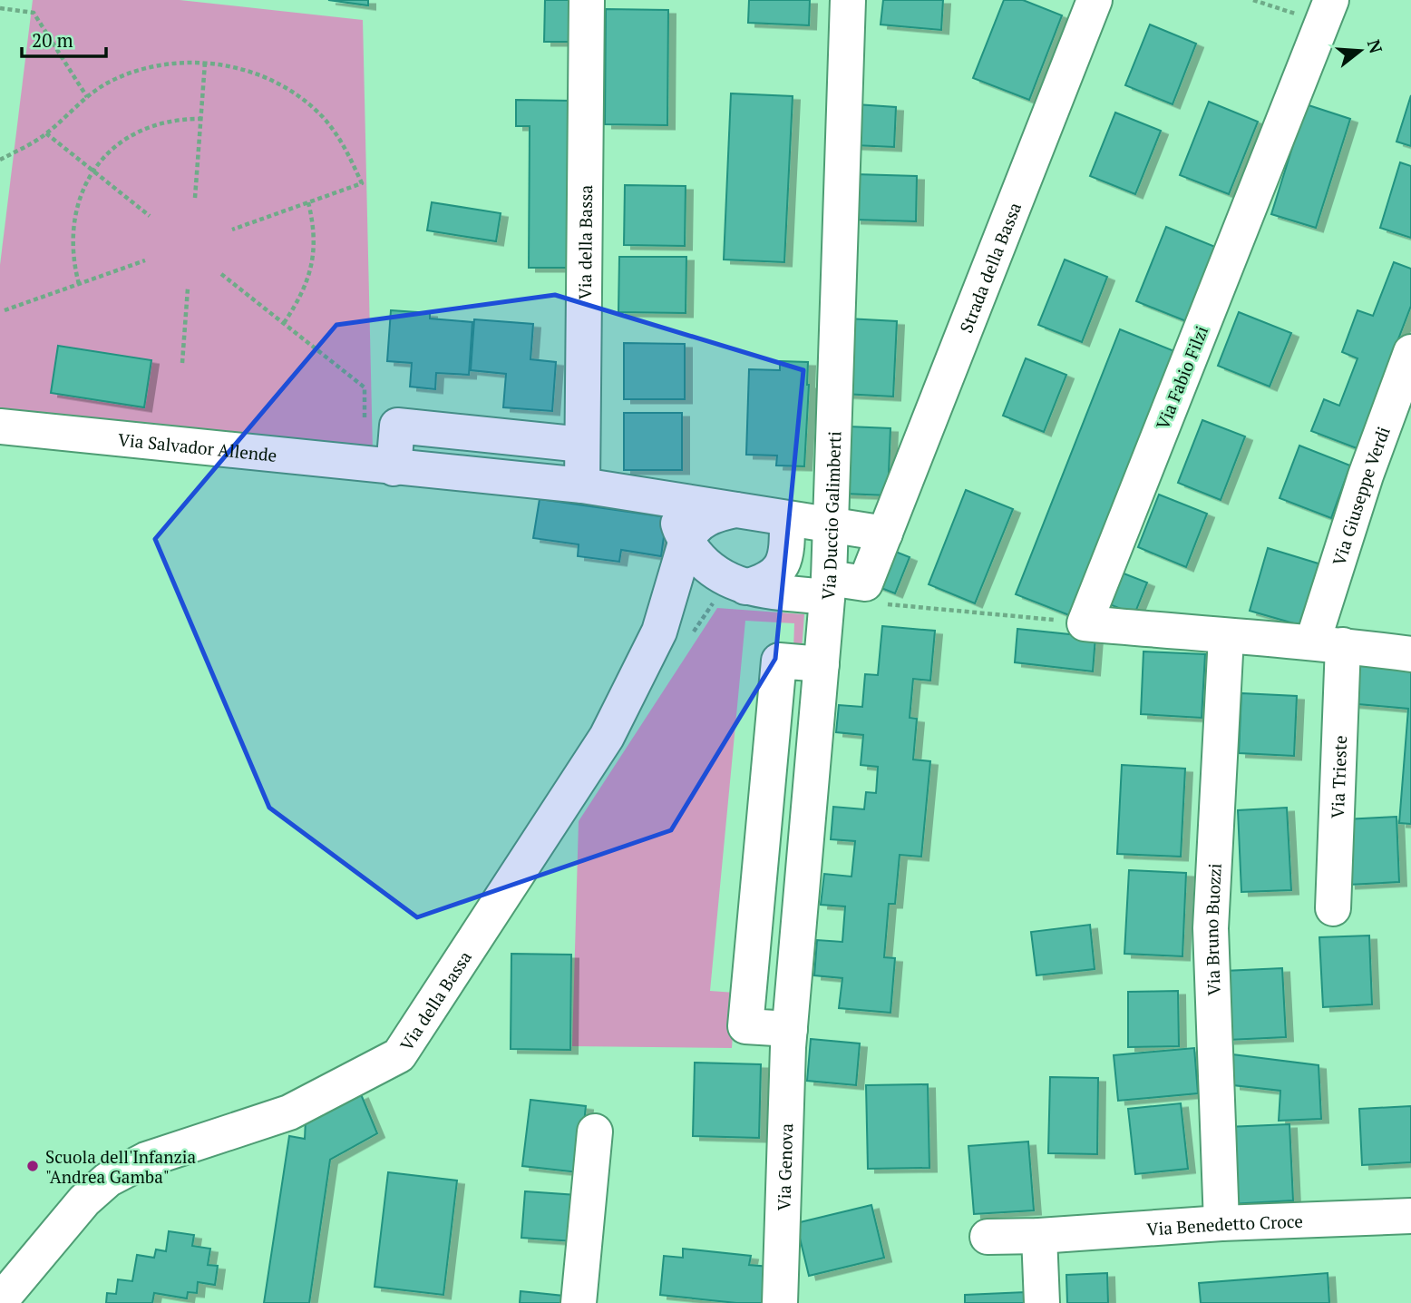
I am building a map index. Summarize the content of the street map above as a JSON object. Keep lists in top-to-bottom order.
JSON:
{
  "streets": {
    "street": [
      "Via della Bassa",
      "Strada della Bassa",
      "Via Fabio Filzi",
      "Via Salvador Allende",
      "Via Giuseppe Verdi",
      "Via Duccio Galimberti",
      "Via Trieste",
      "Via Bruno Buozzi",
      "Via Genova",
      "Via Benedetto Croce"
    ]
  },
  "crossings": [
    ["Via della Bassa", "Strada della Bassa"],
    ["Via della Bassa", "Via Salvador Allende"],
    ["Strada della Bassa", "Via Duccio Galimberti"],
    ["Via Giuseppe Verdi", "Via Trieste"],
    ["Via Duccio Galimberti", "Via Genova"],
    ["Via Bruno Buozzi", "Via Benedetto Croce"]
  ],
  "places": ["Scuola dell'Infanzia \"Andrea Gamba\""],
  "scale_bar": "20 m",
  "north": "right"
}
